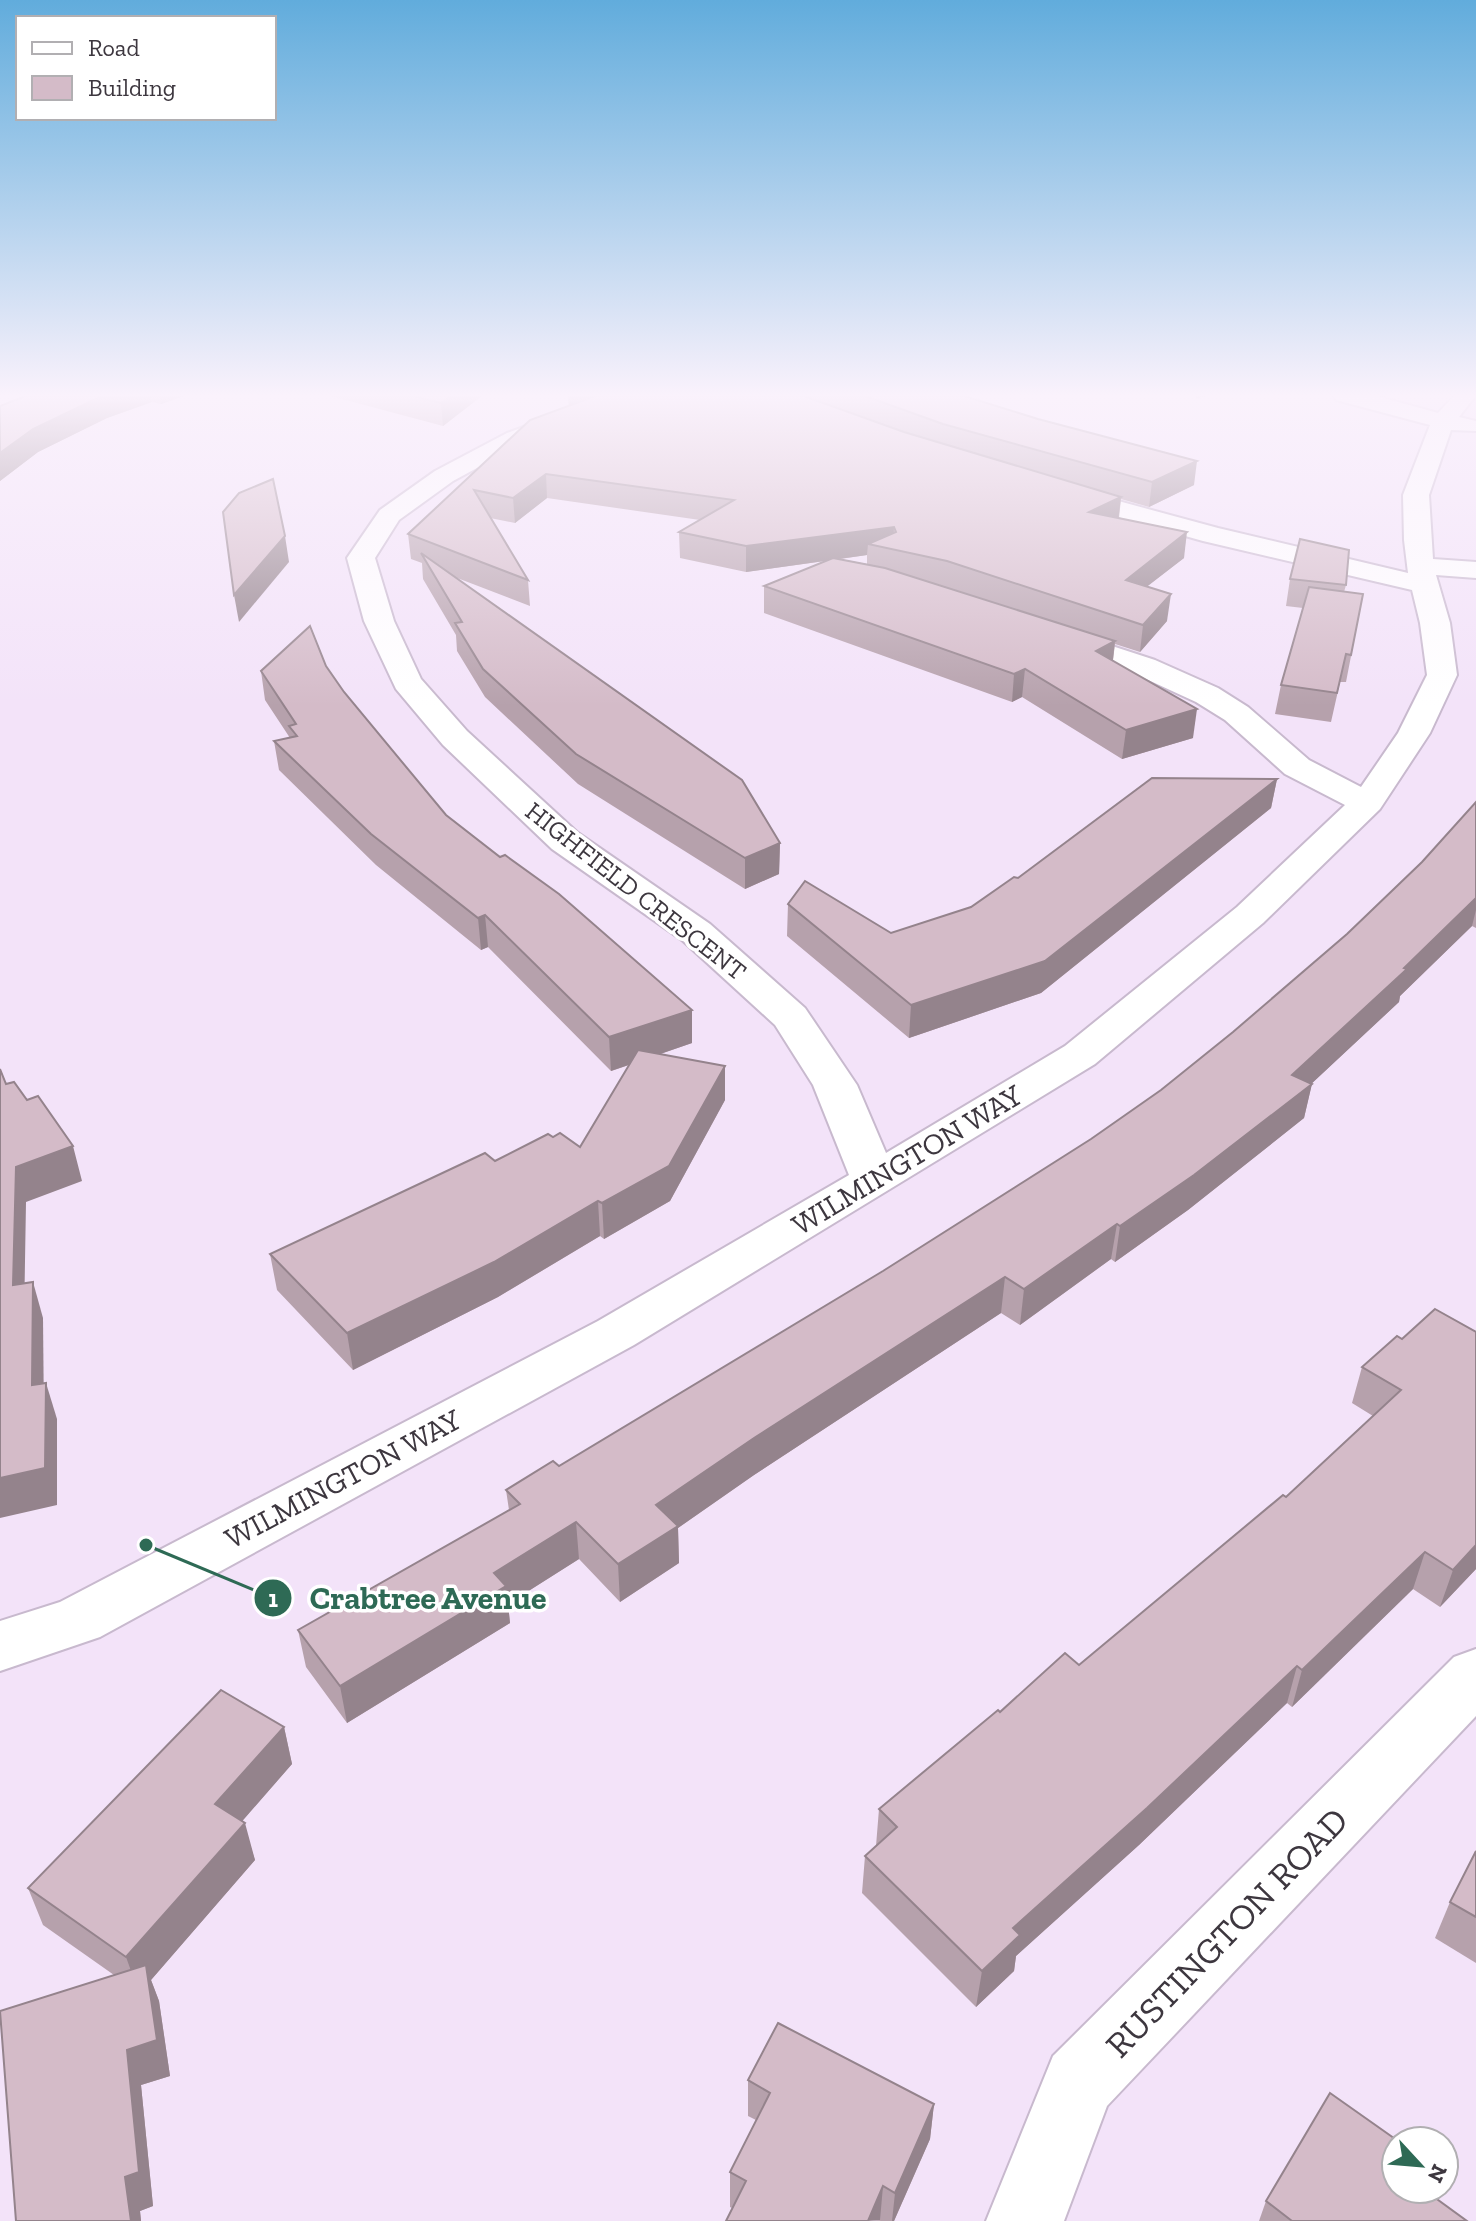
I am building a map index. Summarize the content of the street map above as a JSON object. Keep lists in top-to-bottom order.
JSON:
{
  "streets": {
    "street": ["HIGHFIELD CRESCENT", "WILMINGTON WAY", "RUSTINGTON ROAD"]
  },
  "crossings": [
    ["HIGHFIELD CRESCENT", "WILMINGTON WAY"]
  ],
  "places": ["Crabtree Avenue"],
  "legend": ["Road", "Building"],
  "north": "bottom right"
}
